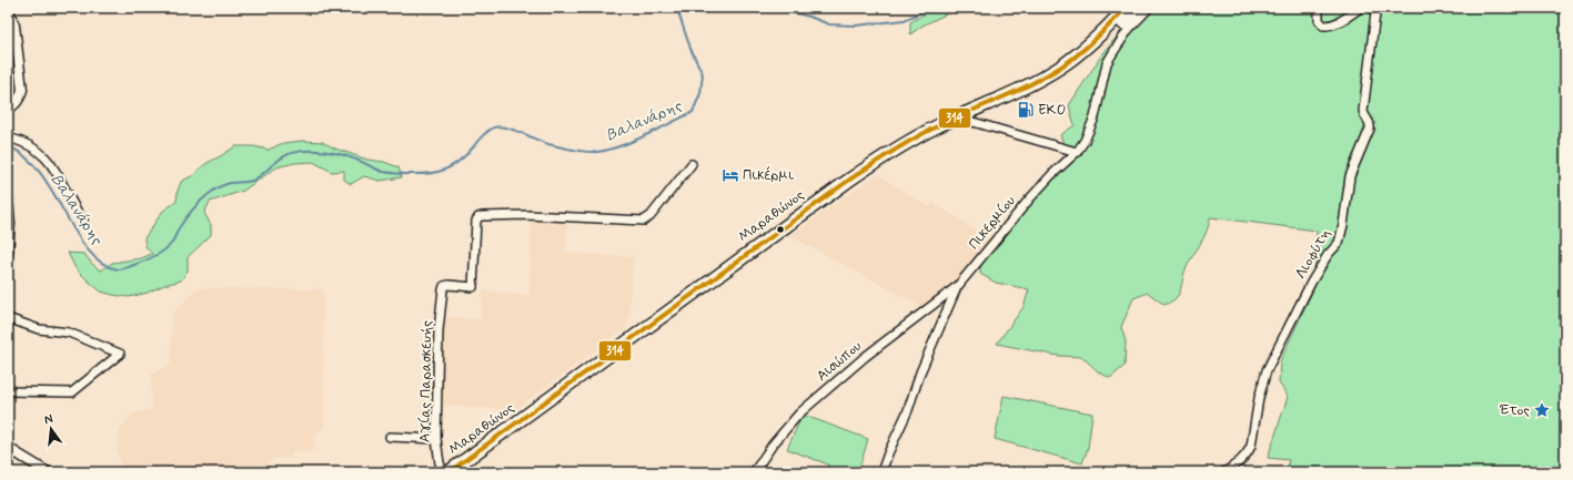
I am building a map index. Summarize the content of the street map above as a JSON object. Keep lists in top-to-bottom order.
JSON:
{
  "streets": {
    "main road": ["Μαραθώνος"],
    "street": [
      "Πικερμίου",
      "Λιοφύτη",
      "Αισώπου",
      "Αγίας Παρασκευής"
    ]
  },
  "crossings": [
    ["Πικερμίου", "Αισώπου"]
  ],
  "water": ["Βαλανάρης"],
  "places": {
    "fuel station": ["EKO"],
    "hotel": ["Πικέρμι"],
    "place": ["Έτος"]
  },
  "lines": ["transit line 314"],
  "north": "top"
}
